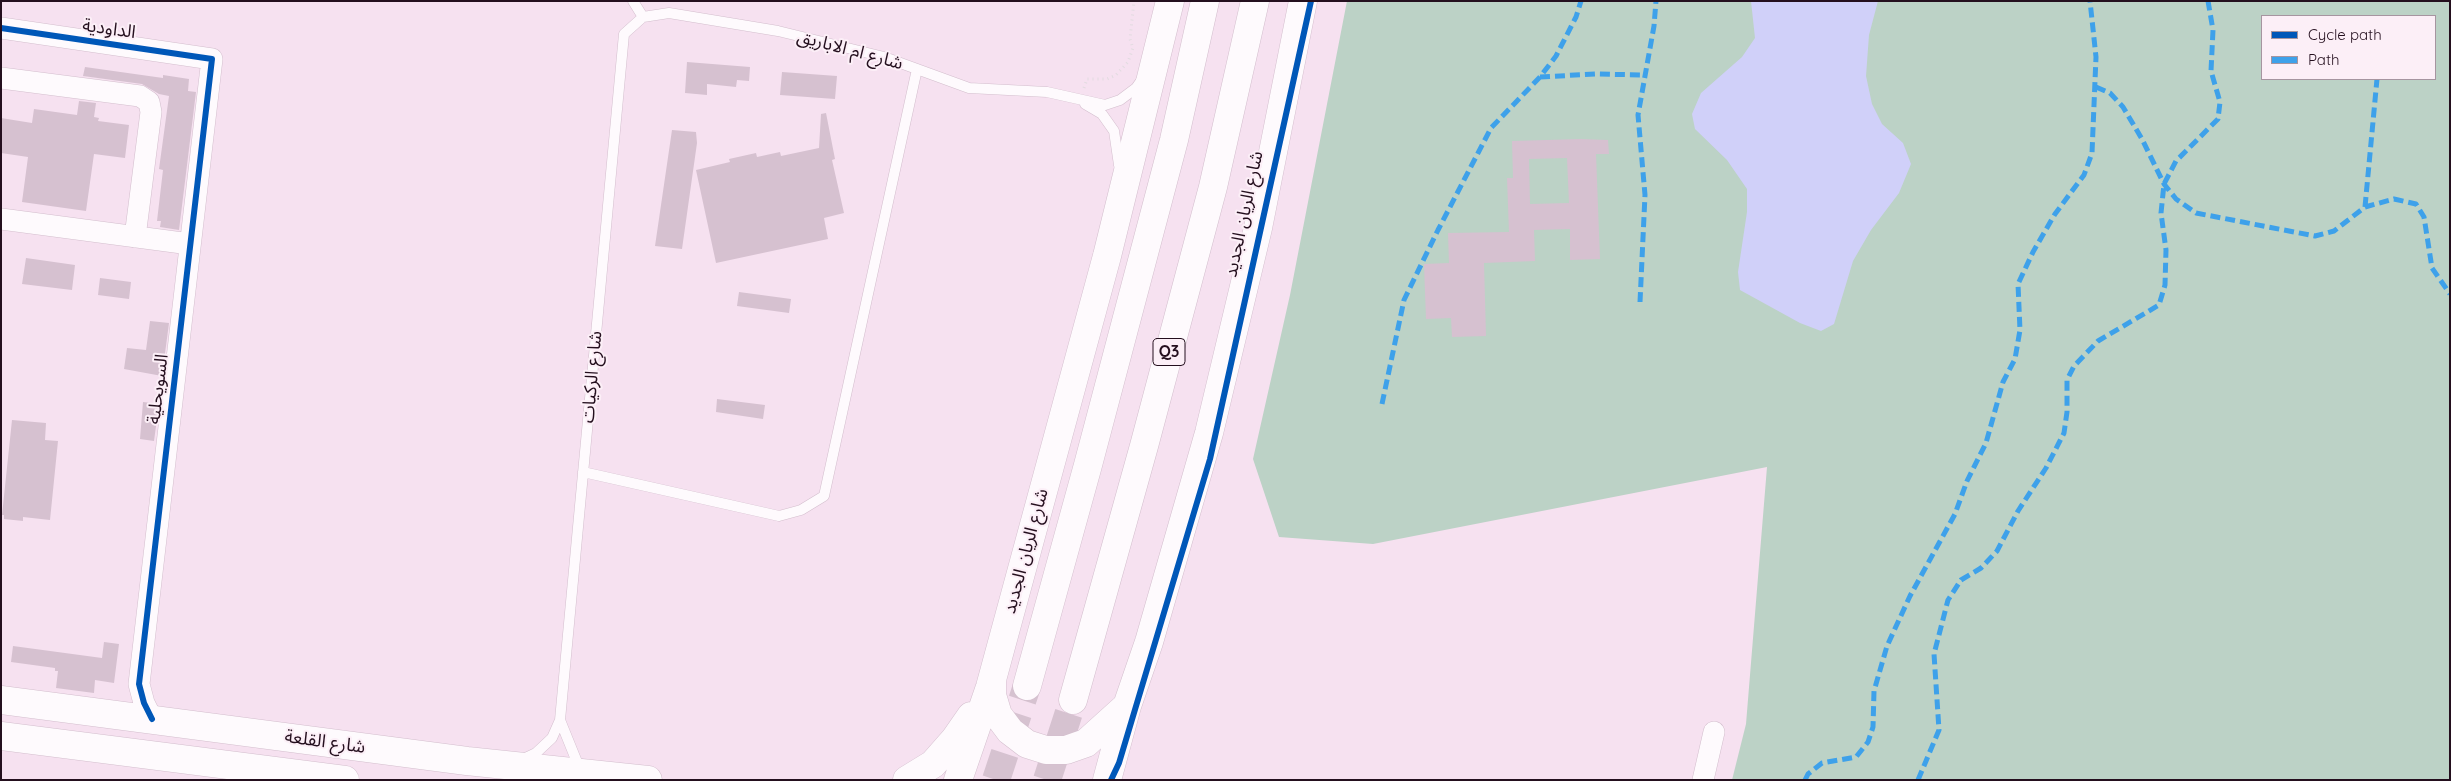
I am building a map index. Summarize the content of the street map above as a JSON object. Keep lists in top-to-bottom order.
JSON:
{
  "streets": {
    "main road": ["شارع الريان الجديد", "Q3", "شارع القلعة"],
    "street": ["الداودية", "السويحلية"],
    "lane": ["شارع ام الاباريق", "شارع الركيات"]
  },
  "crossings": [
    ["الداودية", "السويحلية"],
    ["شارع ام الاباريق", "شارع الريان الجديد"],
    ["شارع ام الاباريق", "شارع الركيات"],
    ["شارع الركيات", "شارع القلعة"],
    ["السويحلية", "شارع القلعة"]
  ],
  "legend": ["Cycle path", "Path"]
}
